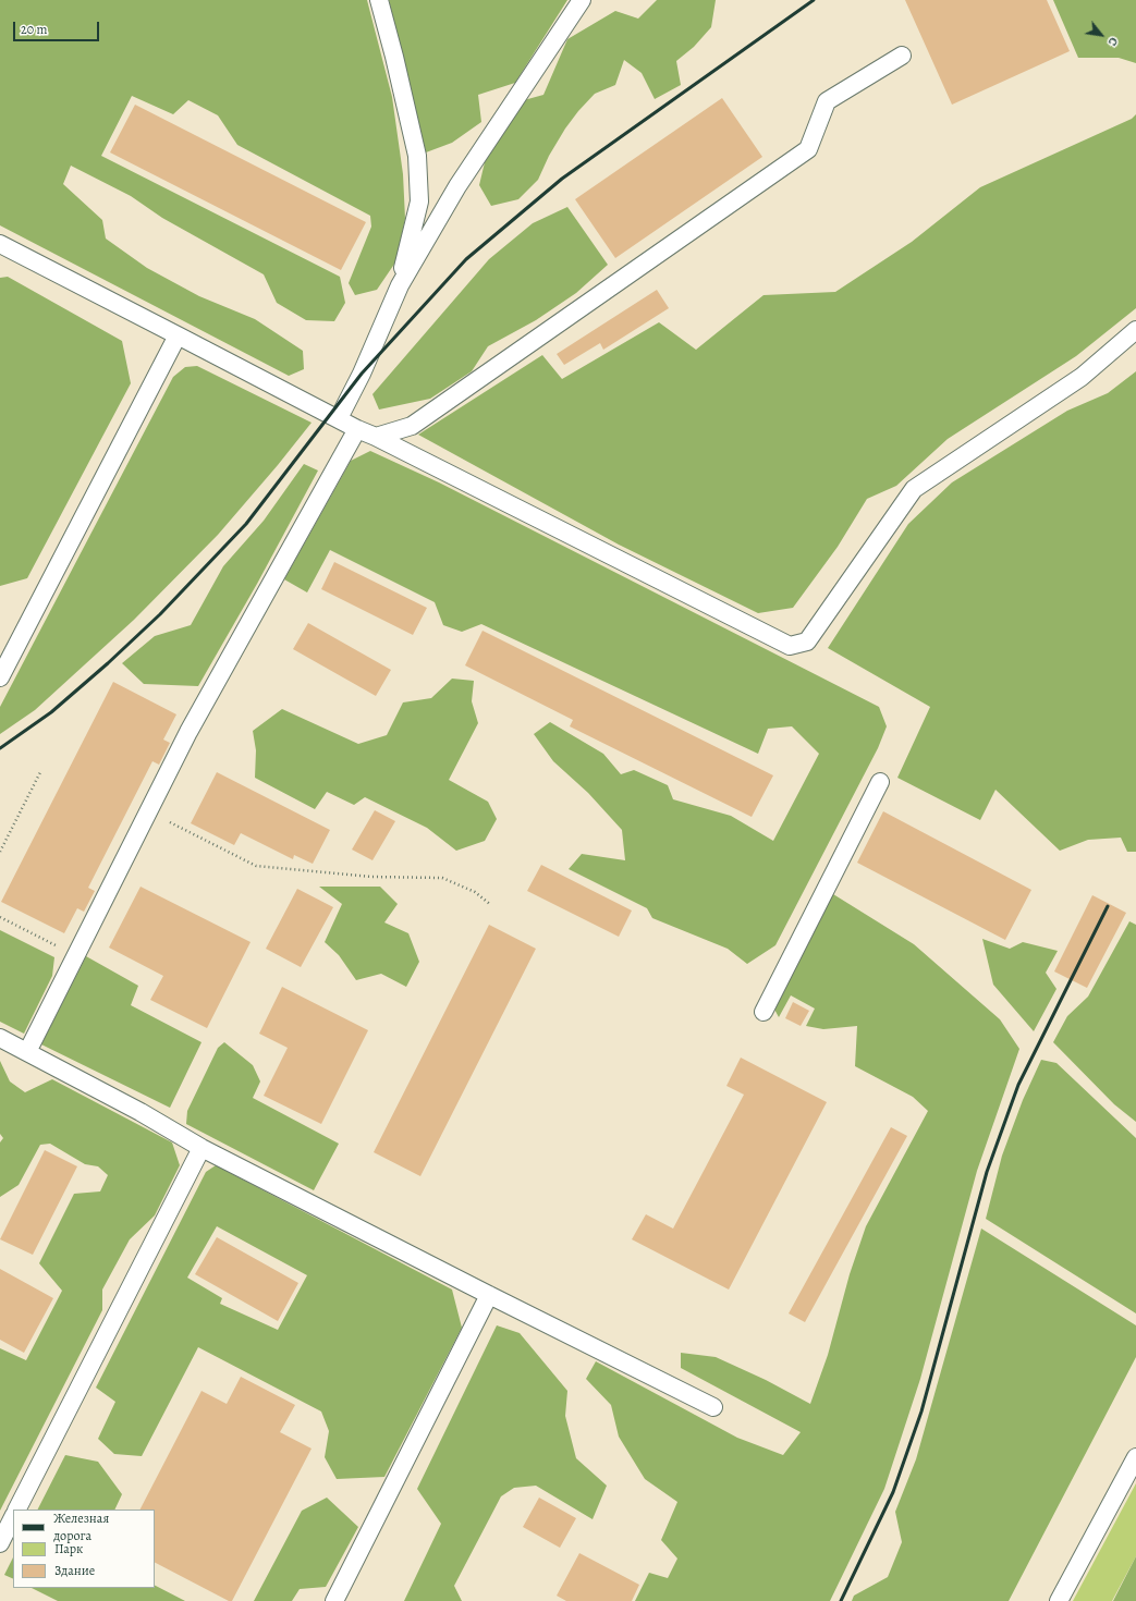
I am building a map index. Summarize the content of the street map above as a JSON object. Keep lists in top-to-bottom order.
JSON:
{
  "legend": ["Железная дорога", "Парк", "Здание"],
  "scale_bar": "20 m",
  "north": "bottom right"
}
